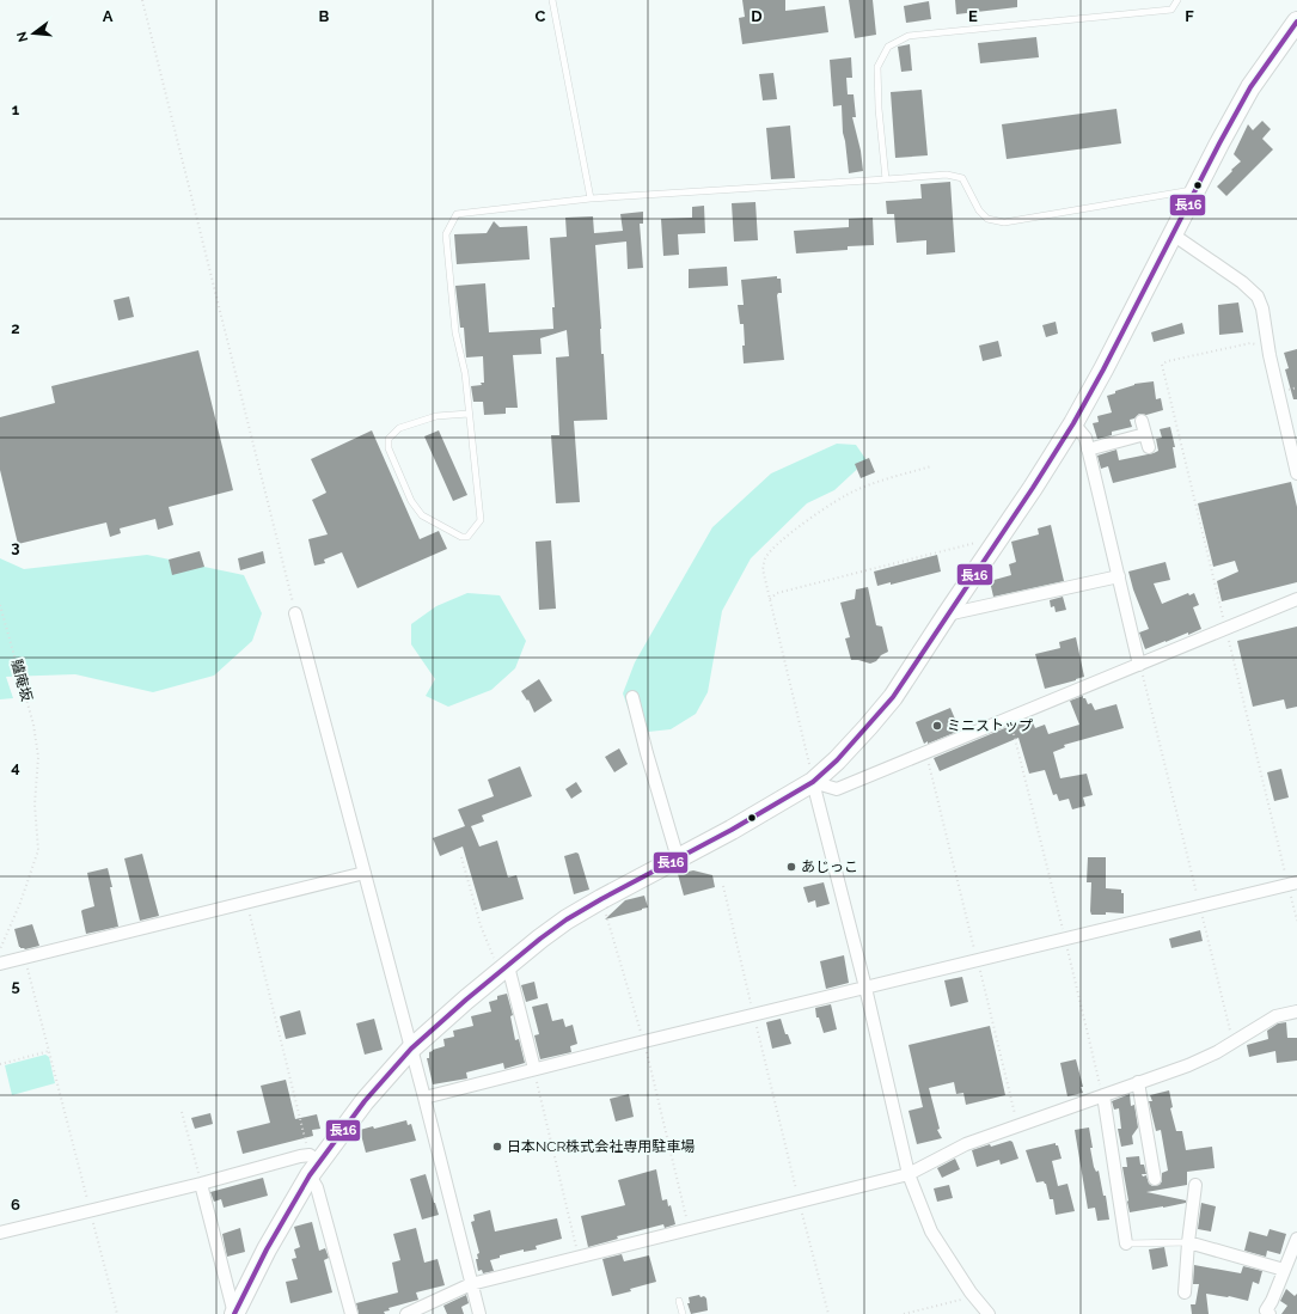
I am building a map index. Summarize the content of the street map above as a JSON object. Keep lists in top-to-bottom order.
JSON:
{
  "streets": {
    "path": ["驢庵坂"]
  },
  "places": ["ミニストップ", "あじっこ", "日本NCR株式会社専用駐車場"],
  "lines": ["transit line 長16"],
  "north": "left",
  "grid": {
    "columns": [
      "A",
      "B",
      "C",
      "D",
      "E",
      "F"
    ],
    "rows": [
      "1",
      "2",
      "3",
      "4",
      "5",
      "6"
    ]
  }
}
